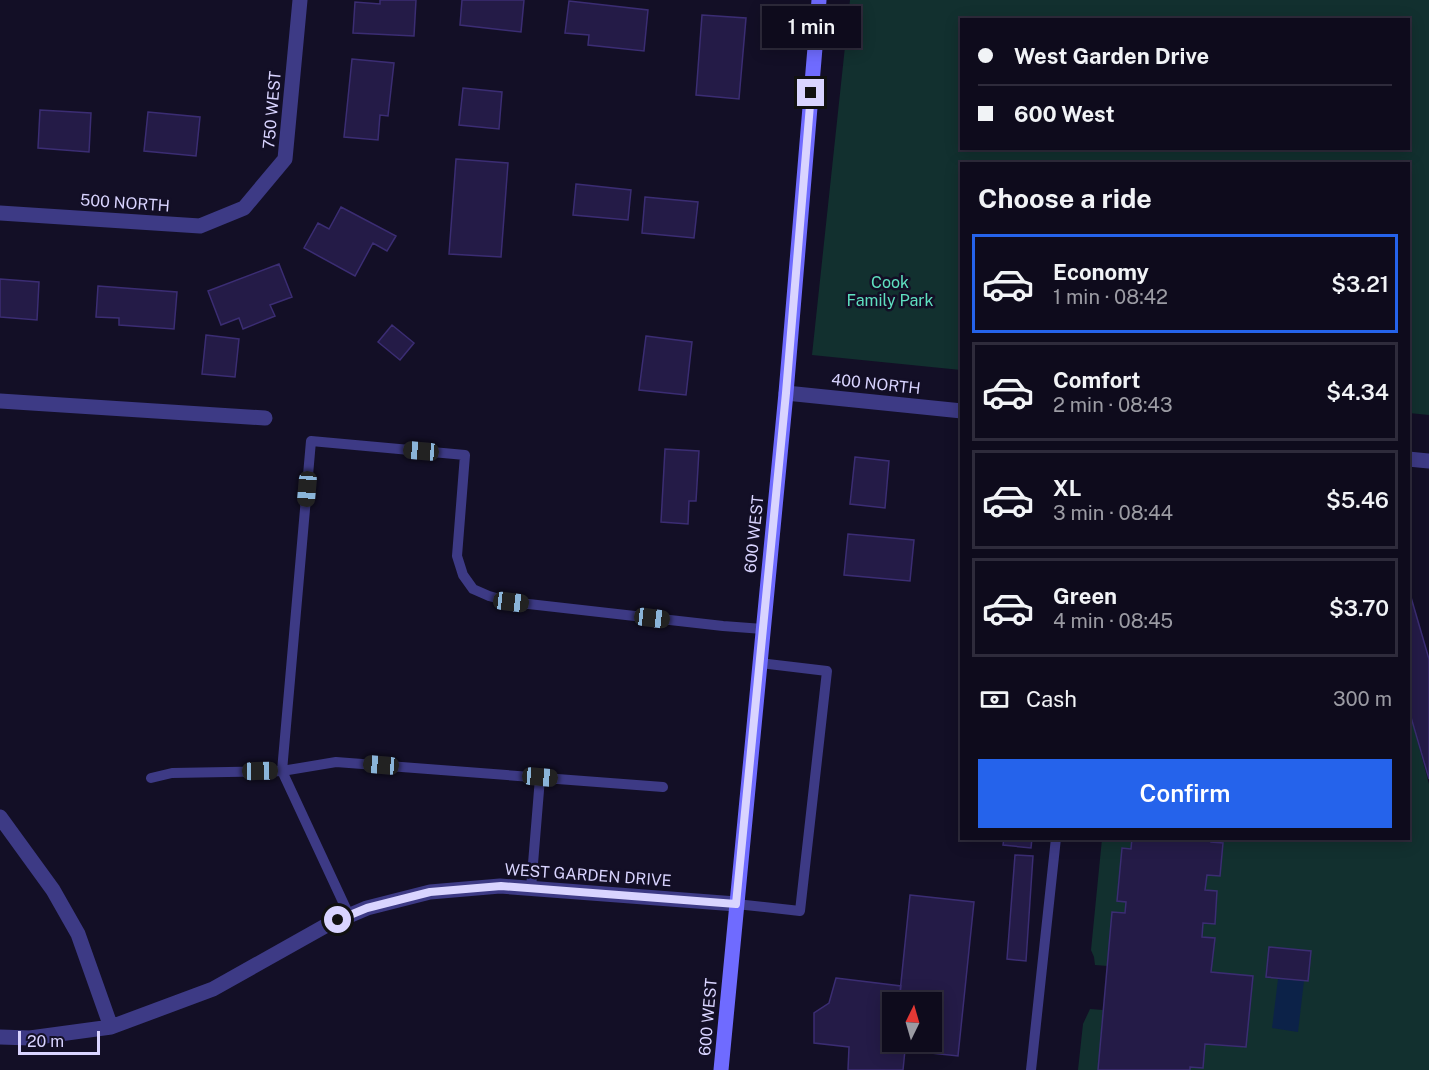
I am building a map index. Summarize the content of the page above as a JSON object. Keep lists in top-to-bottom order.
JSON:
{
  "streets": {
    "street": [
      "750 WEST",
      "500 NORTH",
      "400 NORTH",
      "600 WEST",
      "WEST GARDEN DRIVE"
    ]
  },
  "crossings": [
    ["750 WEST", "500 NORTH"],
    ["400 NORTH", "600 WEST"],
    ["600 WEST", "WEST GARDEN DRIVE"]
  ],
  "parks": ["Cook Family Park"],
  "scale_bar": "20 m",
  "north": "top",
  "page": {
    "bubble": "1 min",
    "banner": ["West Garden Drive", "600 West"],
    "heading": "Choose a ride",
    "list": [
      {
        "name": "Economy",
        "note": "1 min · 08:42",
        "value": "$3.21"
      },
      {
        "name": "Comfort",
        "note": "2 min · 08:43",
        "value": "$4.34"
      },
      {
        "name": "XL",
        "note": "3 min · 08:44",
        "value": "$5.46"
      },
      {
        "name": "Green",
        "note": "4 min · 08:45",
        "value": "$3.70"
      }
    ],
    "pay": ["Cash", "300 m"],
    "buttons": "Confirm",
    "scale": "20 m"
  }
}
